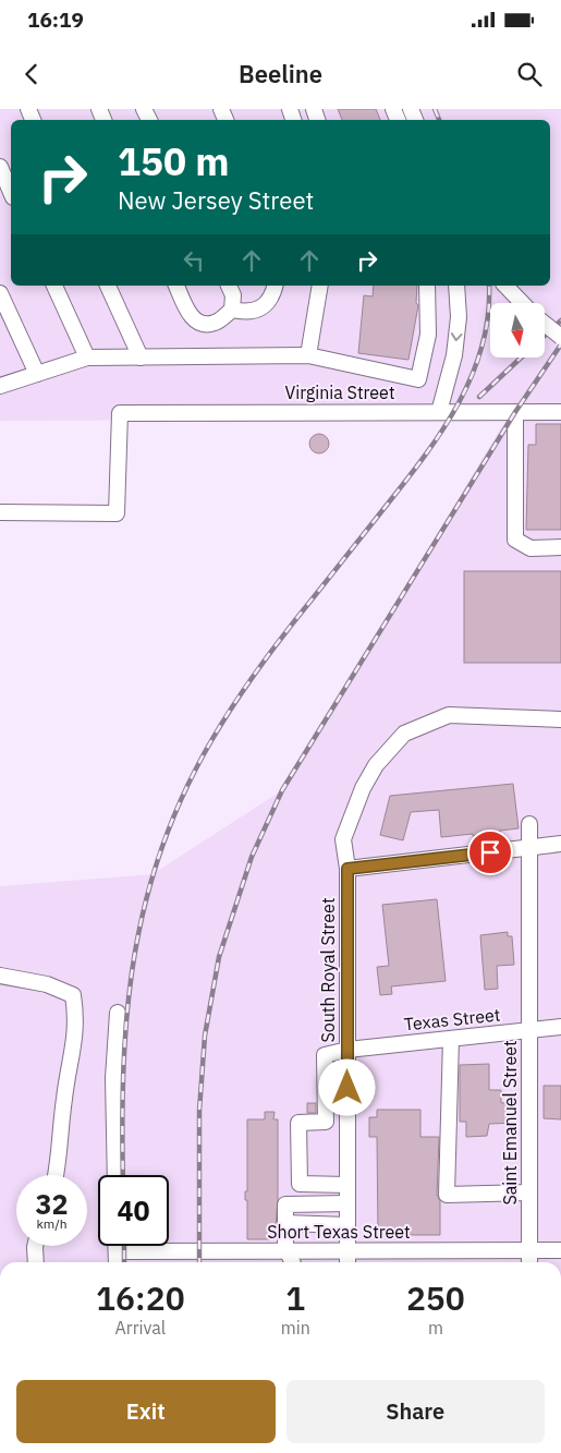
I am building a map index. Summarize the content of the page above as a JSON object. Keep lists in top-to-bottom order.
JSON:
{
  "streets": {
    "street": [
      "Virginia Street",
      "South Royal Street",
      "Texas Street",
      "Saint Emanuel Street",
      "Short Texas Street"
    ]
  },
  "crossings": [
    ["South Royal Street", "Texas Street"],
    ["South Royal Street", "Short Texas Street"],
    ["Texas Street", "Saint Emanuel Street"],
    ["Saint Emanuel Street", "Short Texas Street"]
  ],
  "north": "bottom",
  "page": {
    "status": "16:19",
    "header": "Beeline",
    "turn": ["150 m", "New Jersey Street"],
    "speed": "32 km/h",
    "limit": "40",
    "eta": [
      "16:20",
      "Arrival",
      "1",
      "min",
      "250",
      "m"
    ],
    "buttons": ["Exit", "Share"]
  }
}
